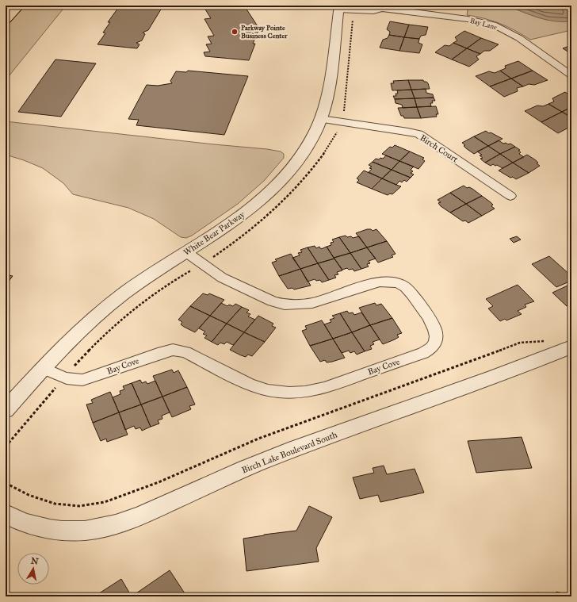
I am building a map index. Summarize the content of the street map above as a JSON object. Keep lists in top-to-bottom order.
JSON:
{
  "streets": {
    "street": [
      "Bay Lane",
      "Birch Court",
      "White Bear Parkway",
      "Bay Cove",
      "Birch Lake Boulevard South"
    ]
  },
  "crossings": [
    ["Bay Lane", "White Bear Parkway"],
    ["Birch Court", "White Bear Parkway"],
    ["White Bear Parkway", "Bay Cove"]
  ],
  "places": ["Parkway Pointe Business Center"],
  "north": "top"
}
